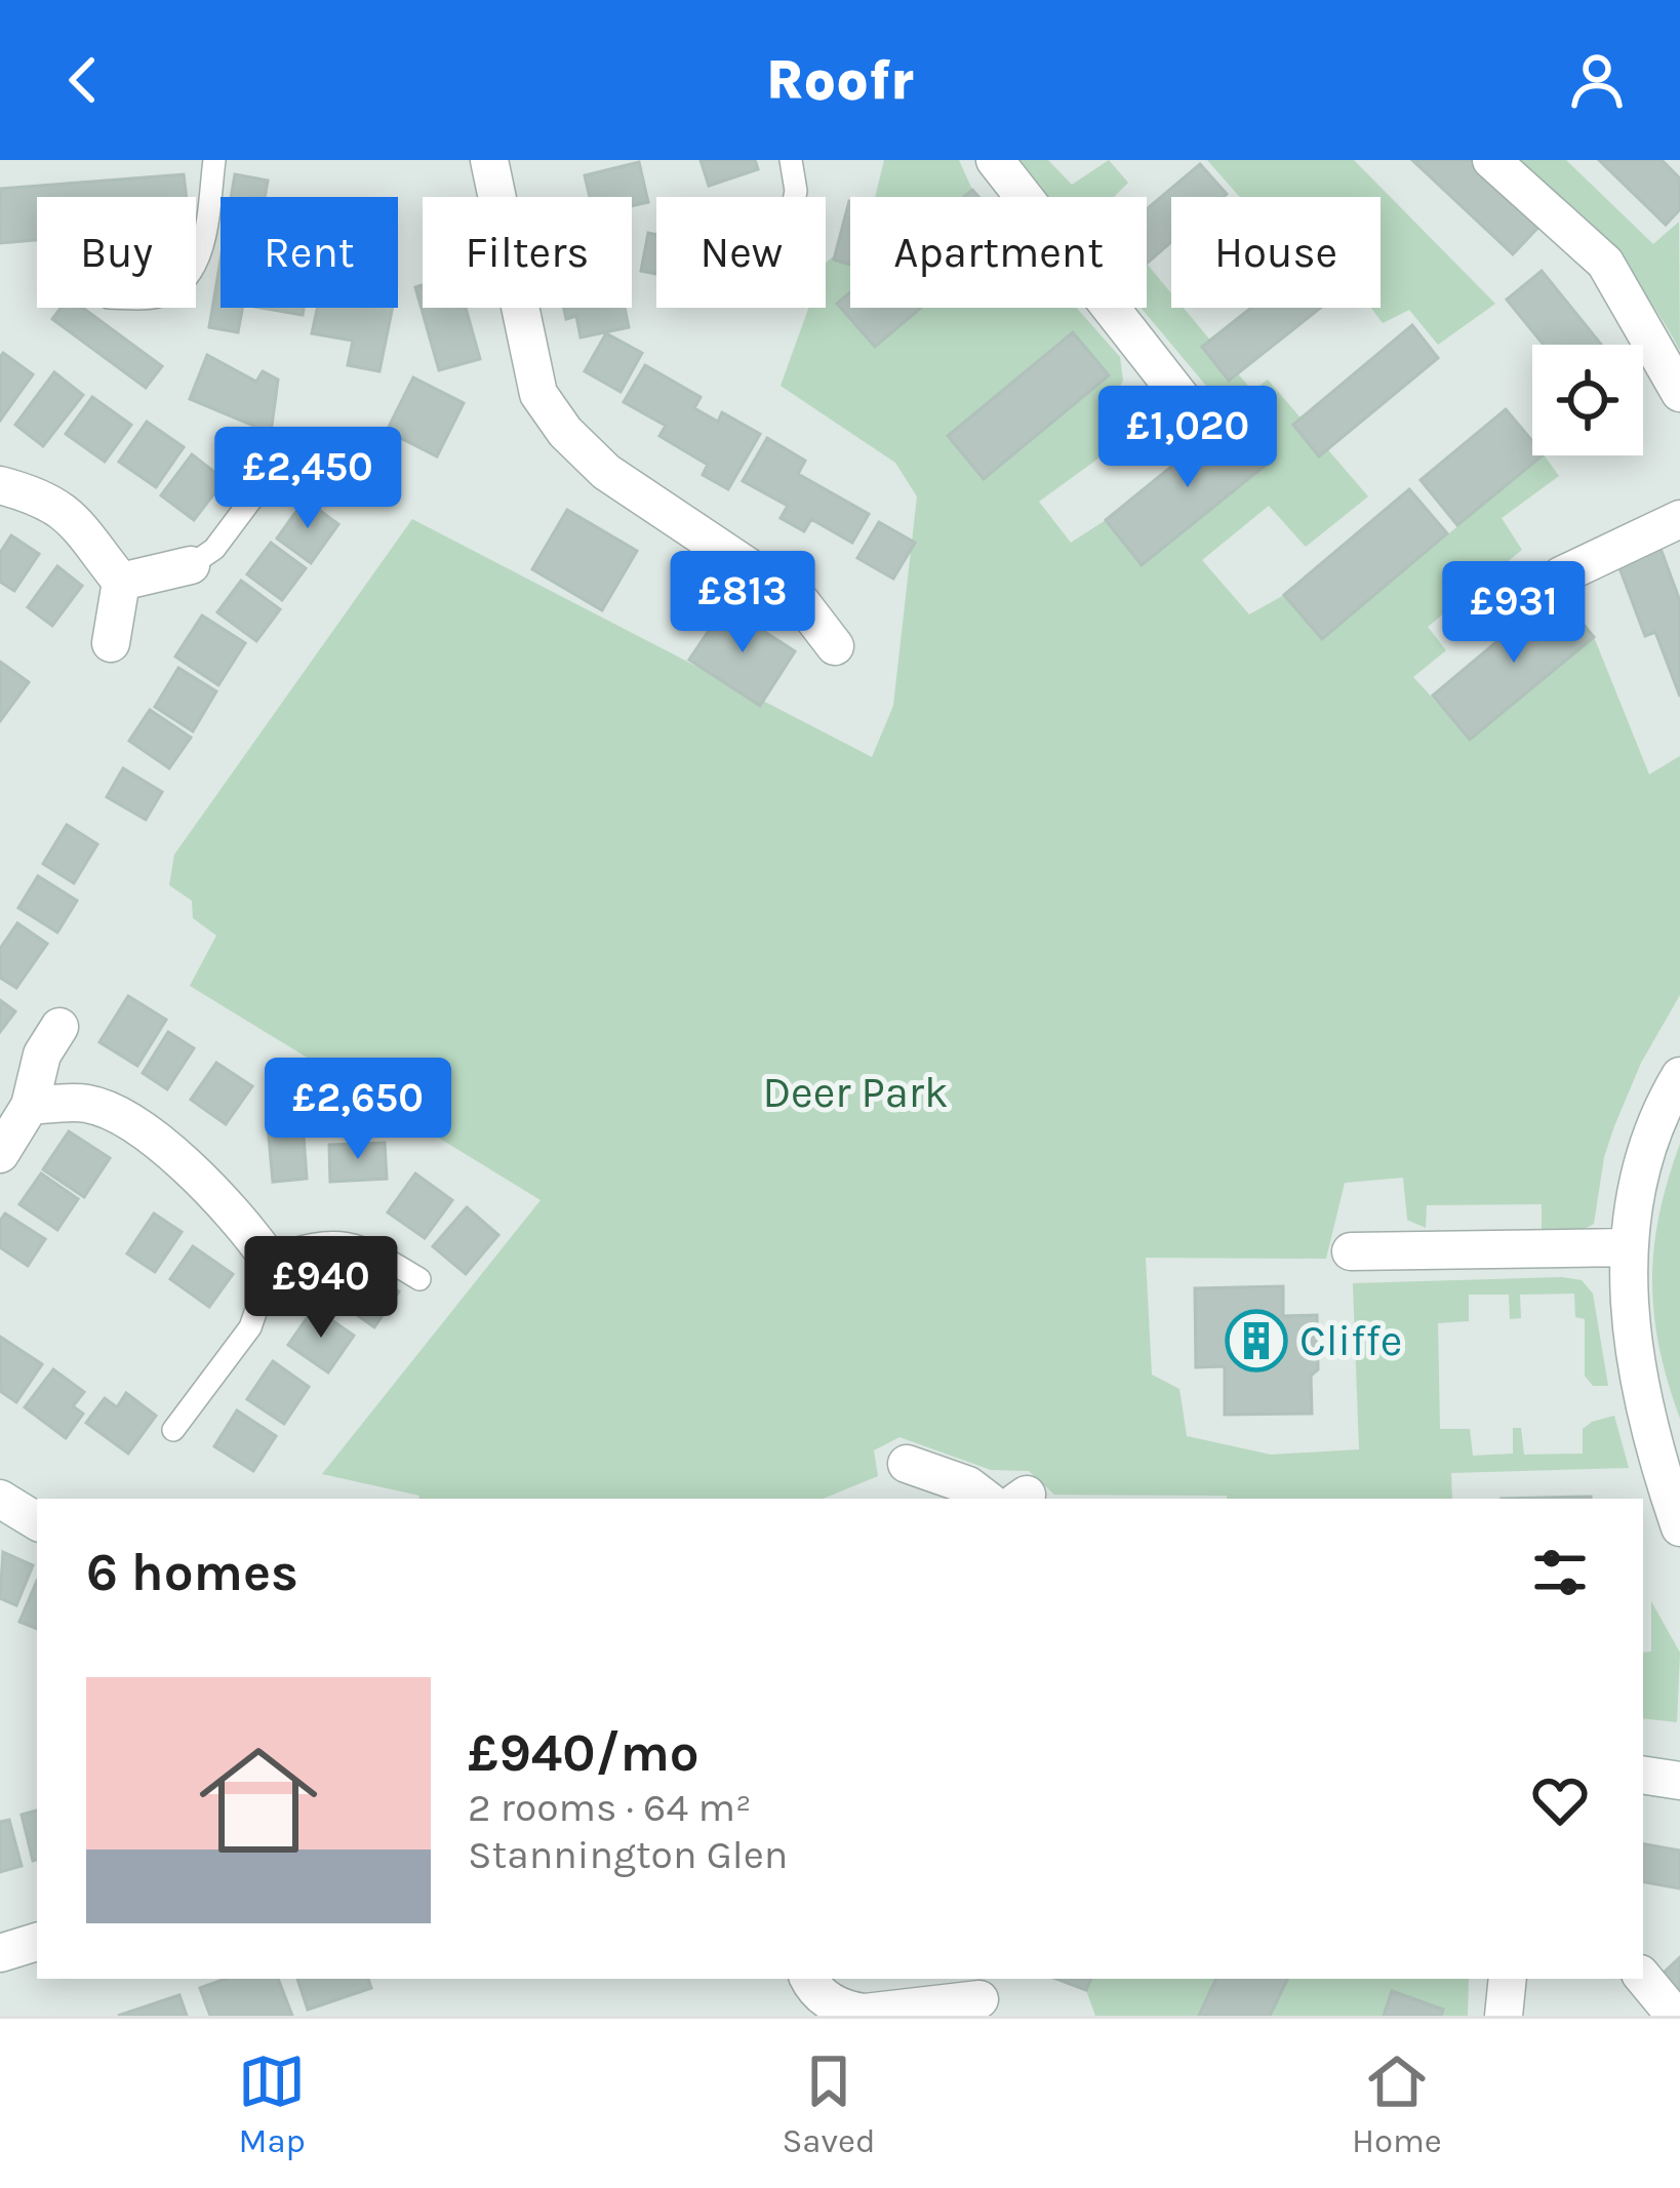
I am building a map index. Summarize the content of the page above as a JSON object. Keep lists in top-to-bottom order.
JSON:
{
  "parks": ["Deer Park"],
  "places": {
    "building": ["Cliffe"]
  },
  "page": {
    "header": "Roofr",
    "chip": [
      "Buy",
      "Rent",
      "Filters",
      "New",
      "Apartment",
      "House"
    ],
    "price": [
      "£1,020",
      "£2,450",
      "£813",
      "£931",
      "£2,650",
      "£940"
    ],
    "heading": "6 homes",
    "list": [
      {
        "name": "£940/mo",
        "note": "2 rooms · 64 m² · Stannington Glen"
      }
    ],
    "tabs": ["Map", "Saved", "Home"]
  }
}
